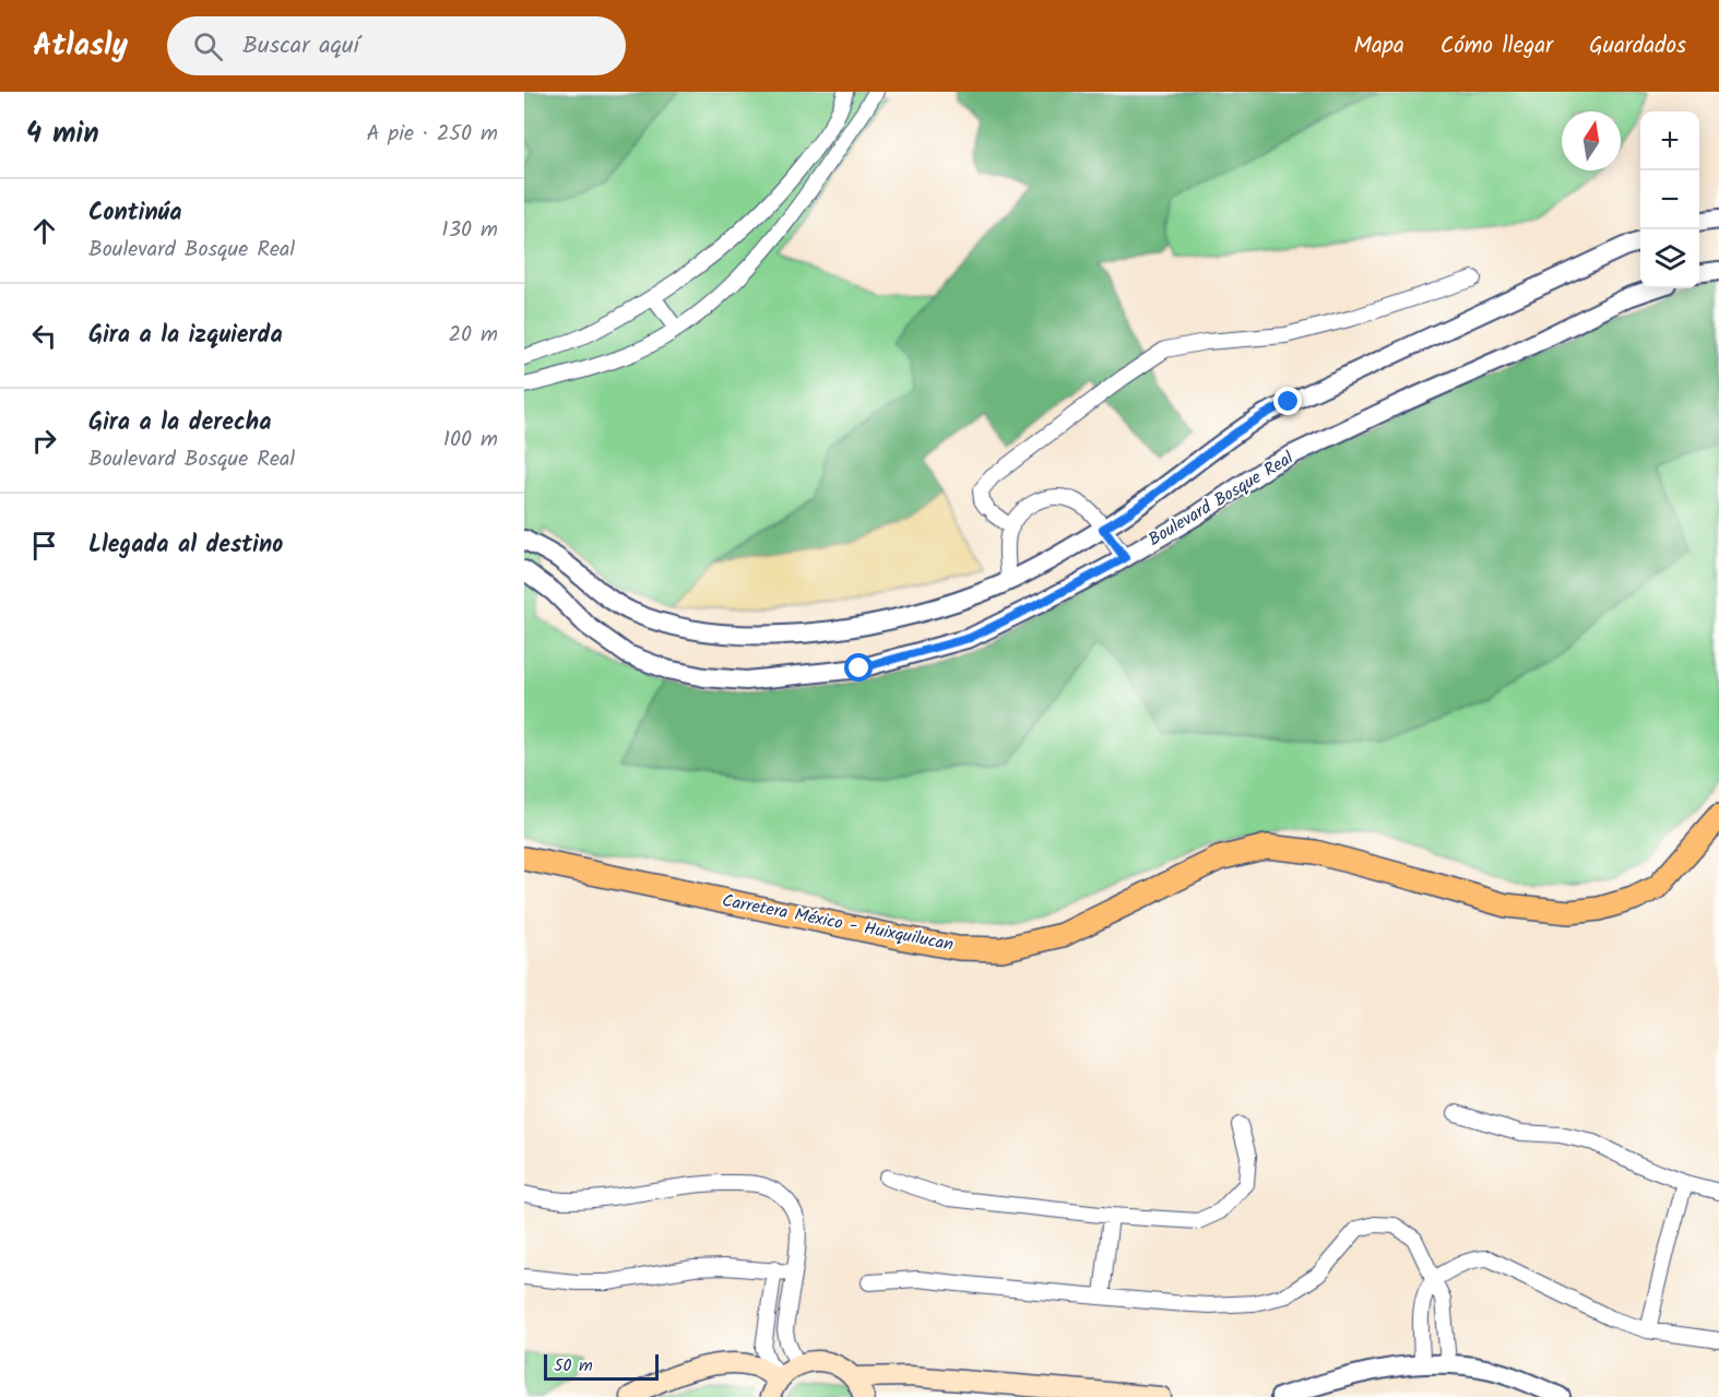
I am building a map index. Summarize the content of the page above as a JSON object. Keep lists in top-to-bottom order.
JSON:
{
  "streets": {
    "main road": ["Carretera México - Huixquilucan"],
    "street": ["Boulevard Bosque Real"]
  },
  "scale_bar": "50 m",
  "north": "top",
  "page": {
    "header": "Atlasly",
    "search": "Buscar aquí",
    "nav": ["Mapa", "Cómo llegar", "Guardados"],
    "heading": ["4 min", "A pie · 250 m"],
    "map_buttons": ["+", "−"],
    "list": [
      ["Continúa", "Boulevard Bosque Real", "130 m"],
      ["Gira a la izquierda", "20 m"],
      ["Gira a la derecha", "Boulevard Bosque Real", "100 m"],
      "Llegada al destino"
    ],
    "scale": "50 m"
  }
}
